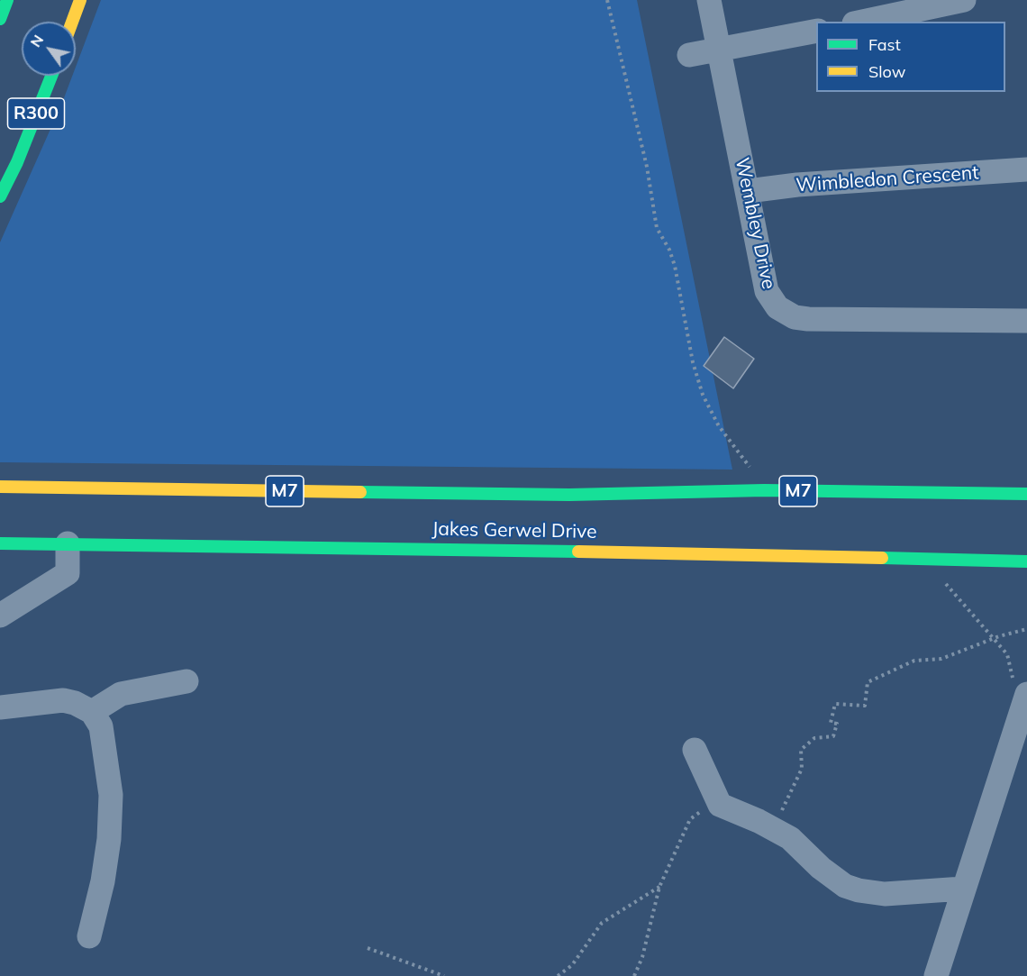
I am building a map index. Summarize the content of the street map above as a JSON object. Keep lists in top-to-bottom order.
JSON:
{
  "streets": {
    "main road": ["R300", "M7", "Jakes Gerwel Drive"],
    "street": ["Wimbledon Crescent", "Wembley Drive"]
  },
  "crossings": [
    ["Wimbledon Crescent", "Wembley Drive"]
  ],
  "legend": ["Fast", "Slow"],
  "north": "top left"
}
